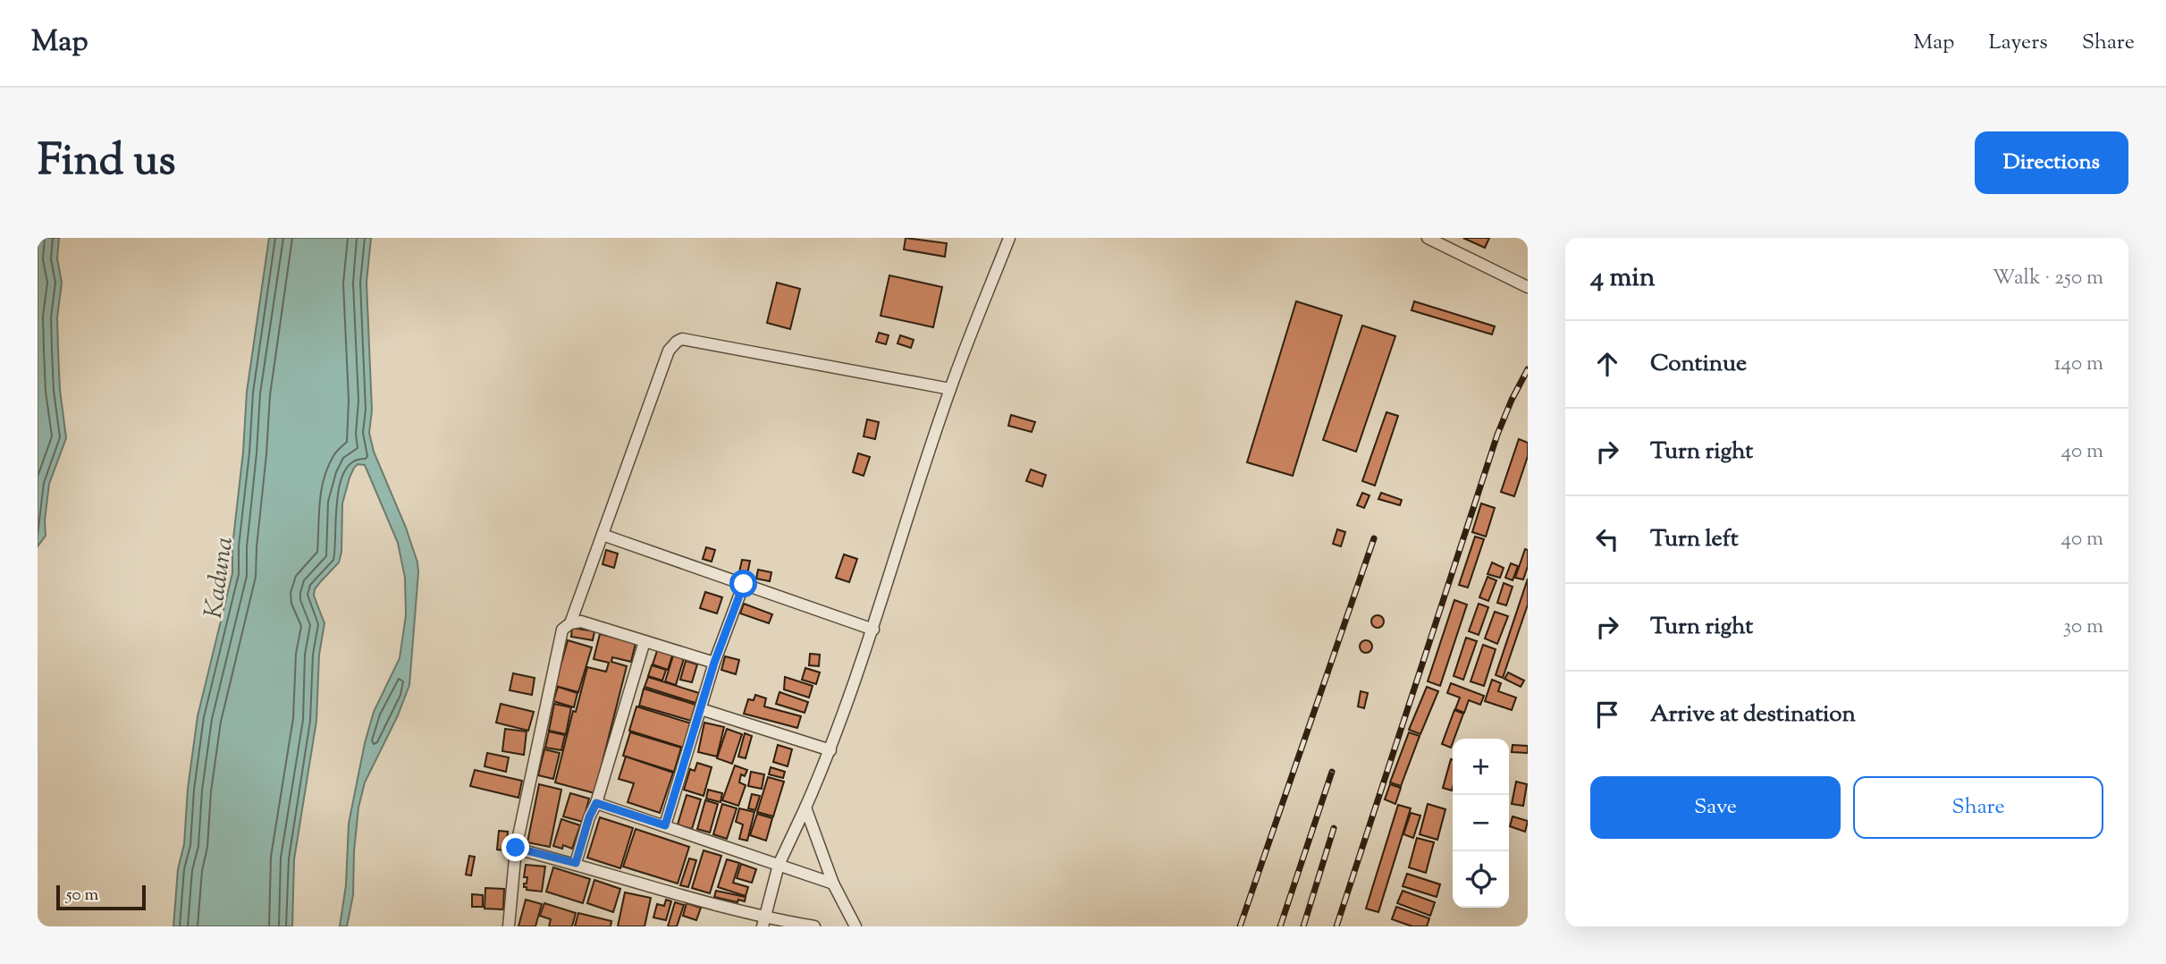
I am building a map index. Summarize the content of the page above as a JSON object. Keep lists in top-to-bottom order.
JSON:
{
  "water": ["Kaduna"],
  "scale_bar": "50 m",
  "page": {
    "header": "Map",
    "nav": ["Map", "Layers", "Share"],
    "title": "Find us",
    "buttons": [
      "Directions",
      ["Save", "Share"]
    ],
    "heading": ["4 min", "Walk · 250 m"],
    "list": [
      ["Continue", "140 m"],
      ["Turn right", "40 m"],
      ["Turn left", "40 m"],
      ["Turn right", "30 m"],
      "Arrive at destination"
    ],
    "map_buttons": ["+", "−"],
    "scale": "50 m"
  }
}
